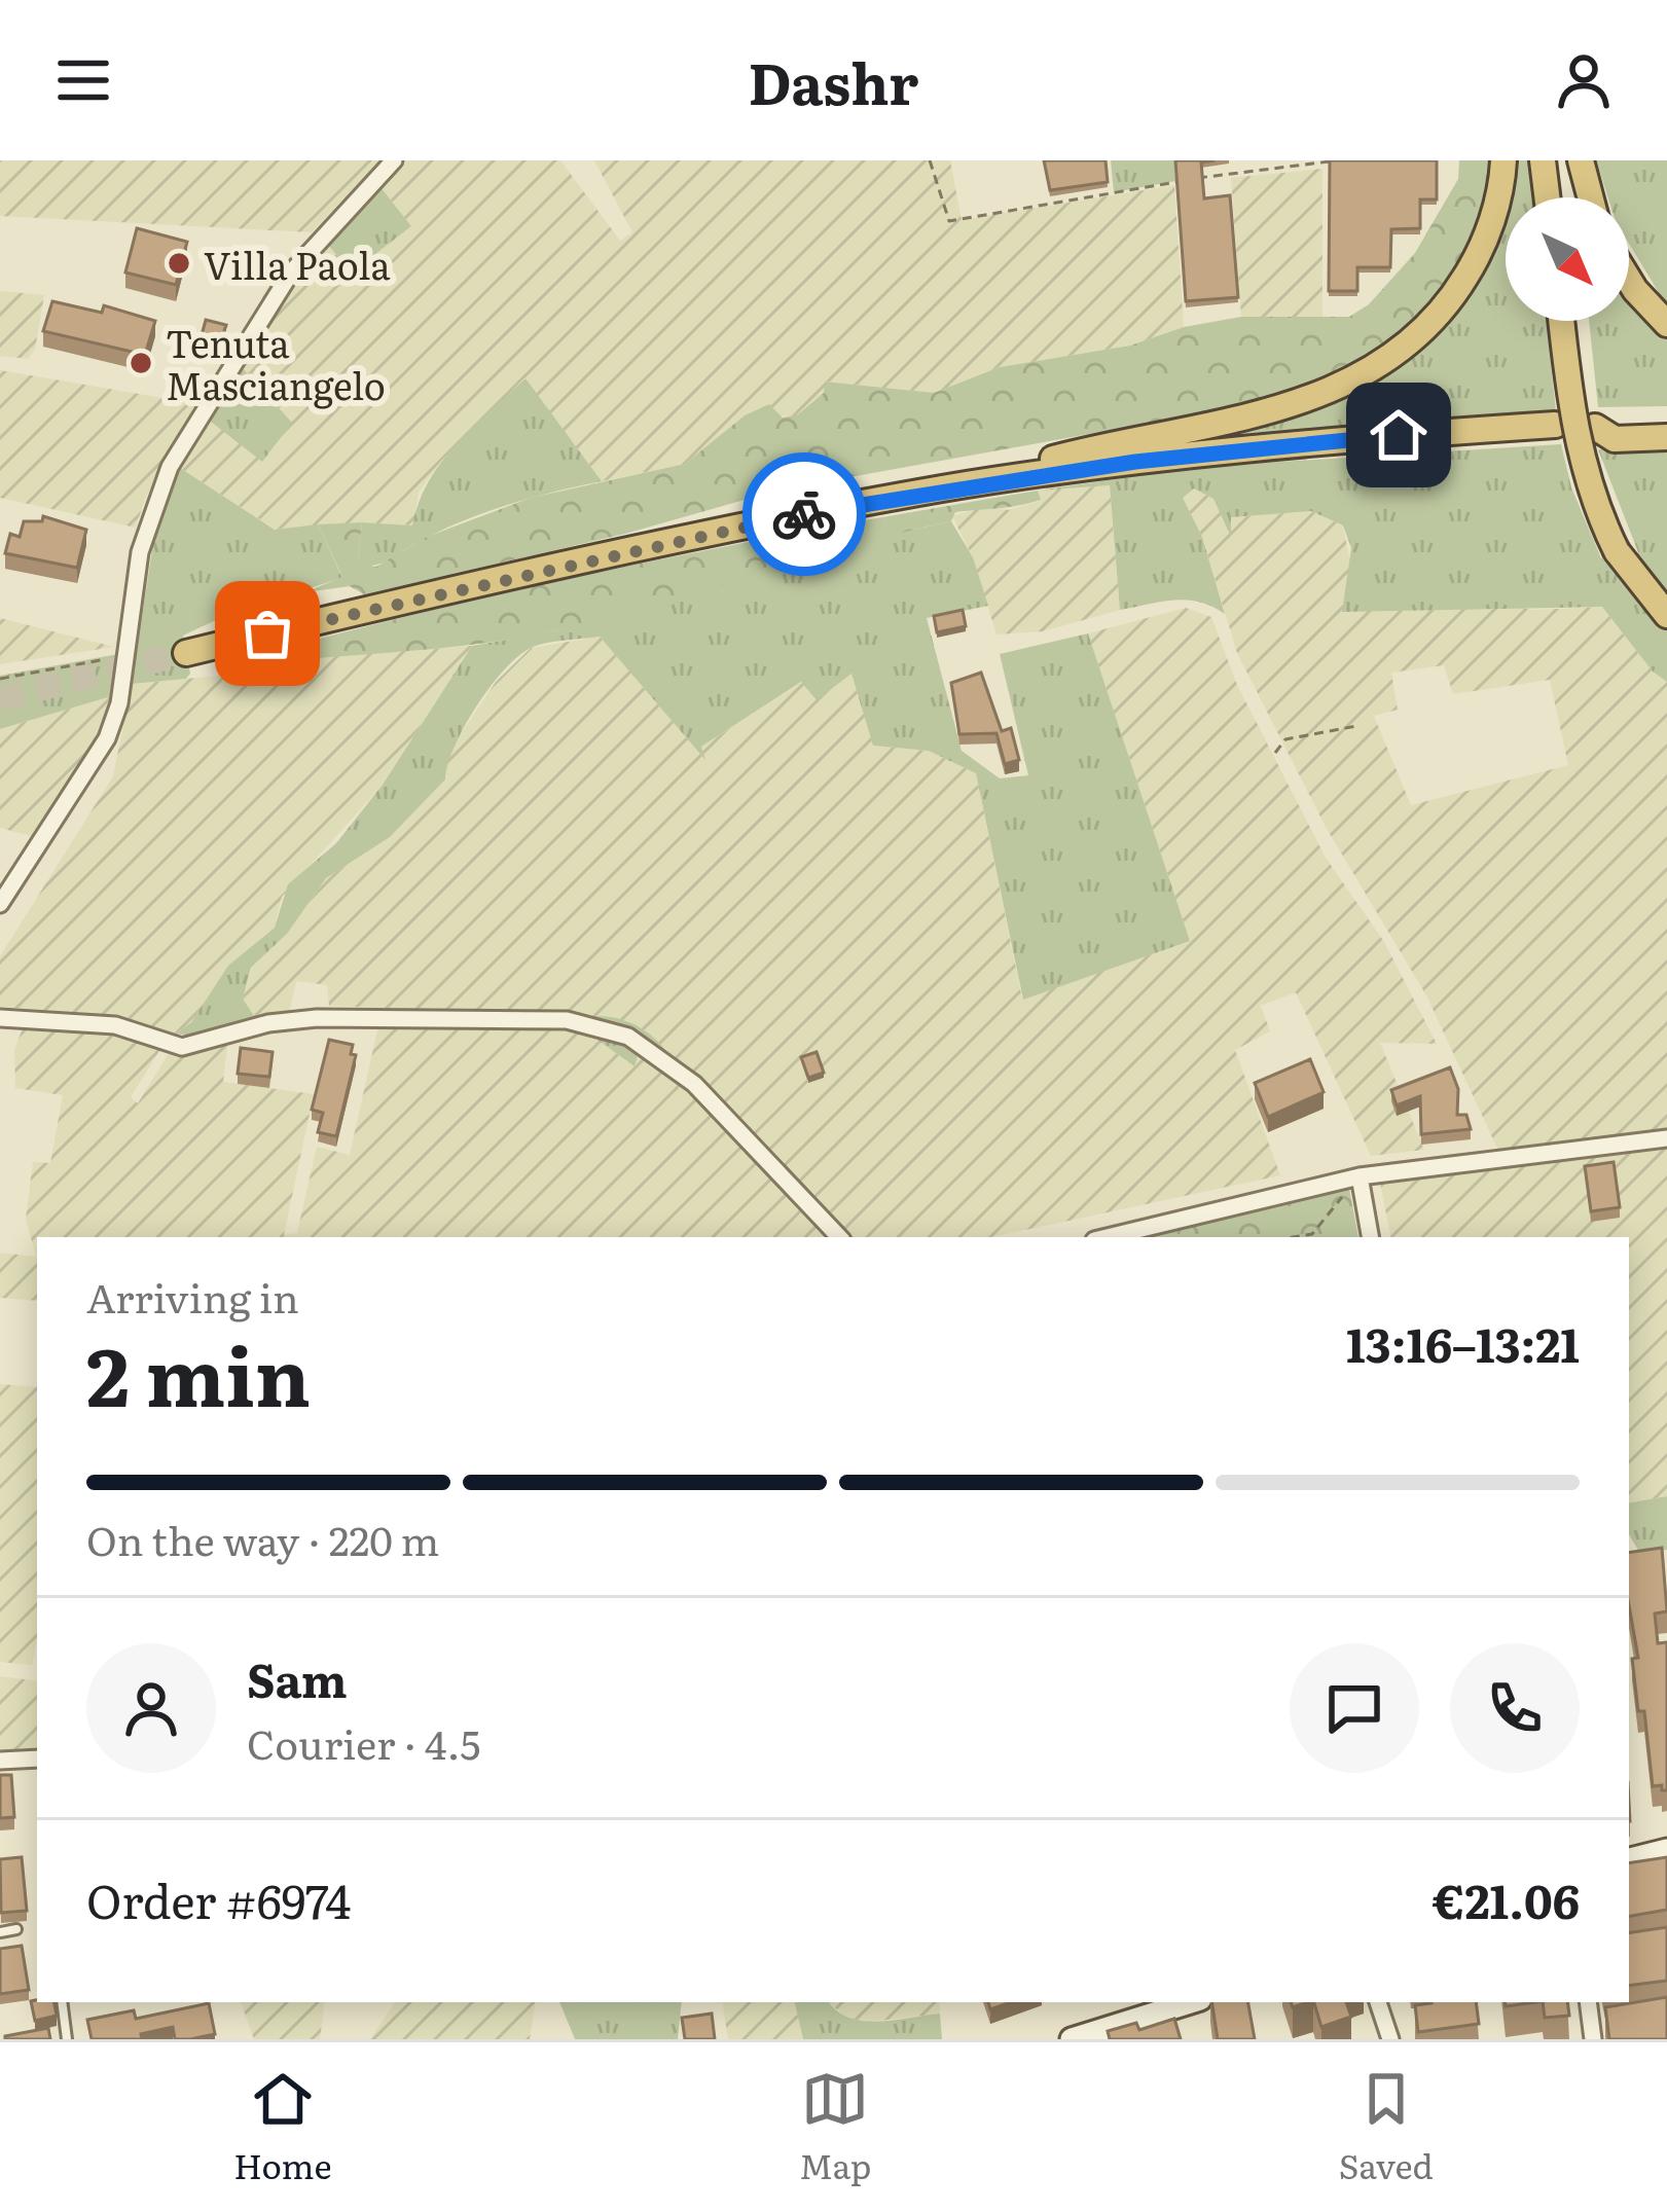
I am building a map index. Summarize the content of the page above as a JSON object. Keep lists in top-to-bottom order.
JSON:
{
  "places": ["Villa Paola", "Tenuta Masciangelo"],
  "north": "bottom right",
  "page": {
    "header": "Dashr",
    "heading": ["2 min", "Arriving in", "13:16–13:21"],
    "panel": [
      "Sam",
      "Courier · 4.5",
      "Order #6974",
      "€21.06"
    ],
    "bar": "On the way · 220 m",
    "tabs": ["Home", "Map", "Saved"]
  }
}
